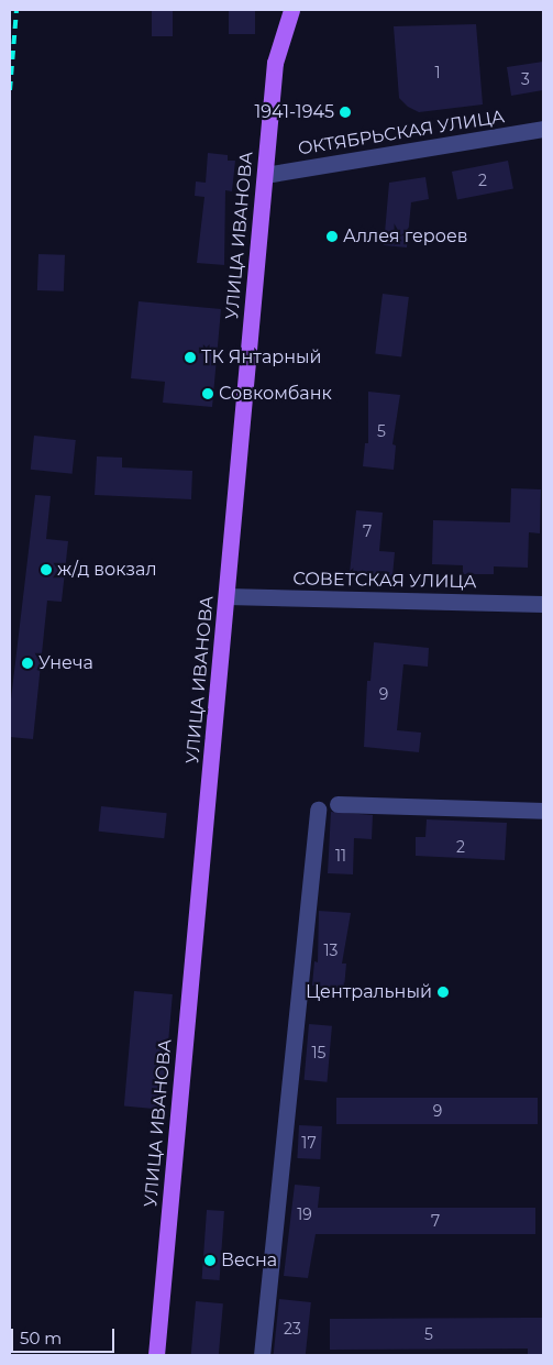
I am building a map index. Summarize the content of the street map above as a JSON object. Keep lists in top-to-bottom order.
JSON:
{
  "streets": {
    "main road": ["УЛИЦА ИВАНОВА"],
    "street": ["ОКТЯБРЬСКАЯ УЛИЦА", "СОВЕТСКАЯ УЛИЦА"]
  },
  "crossings": [
    ["ОКТЯБРЬСКАЯ УЛИЦА", "УЛИЦА ИВАНОВА"],
    ["УЛИЦА ИВАНОВА", "СОВЕТСКАЯ УЛИЦА"]
  ],
  "places": [
    "1941-1945",
    "Аллея героев",
    "ТК Янтарный",
    "Совкомбанк",
    "ж/д вокзал",
    "Унеча",
    "Центральный",
    "Весна"
  ],
  "house_numbers": [
    "1",
    "3",
    "2",
    "5",
    "7",
    "9",
    "2",
    "11",
    "13",
    "15",
    "9",
    "17",
    "19",
    "7",
    "23",
    "5"
  ],
  "scale_bar": "50 m"
}
